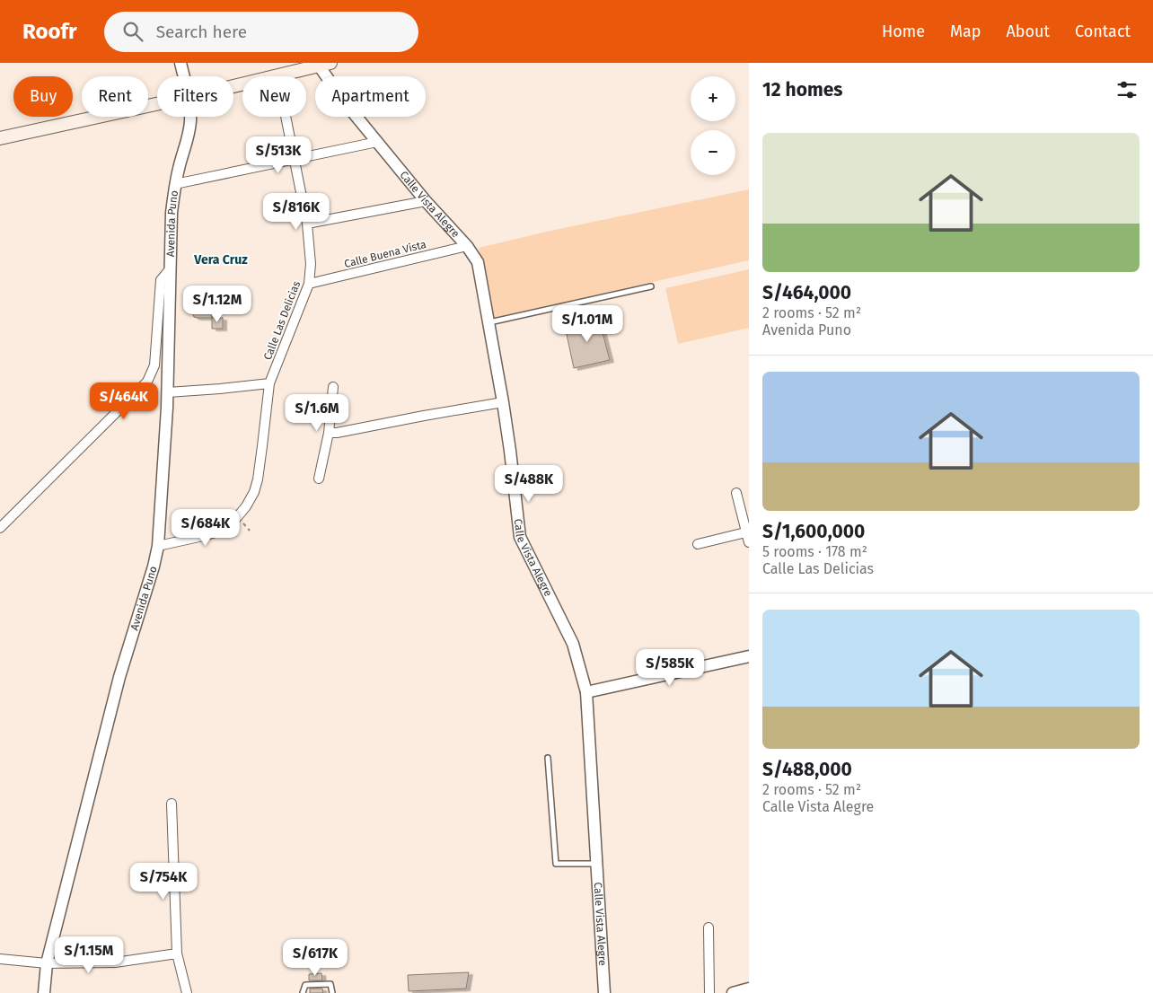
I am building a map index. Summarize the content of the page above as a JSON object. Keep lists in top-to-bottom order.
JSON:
{
  "streets": {
    "street": [
      "Calle Vista Alegre",
      "Avenida Puno",
      "Calle Buena Vista",
      "Calle Las Delicias"
    ]
  },
  "crossings": [
    ["Calle Vista Alegre", "Calle Buena Vista"],
    ["Avenida Puno", "Calle Las Delicias"],
    ["Calle Buena Vista", "Calle Las Delicias"]
  ],
  "districts": ["Vera Cruz"],
  "page": {
    "header": "Roofr",
    "search": "Search here",
    "nav": [
      "Home",
      "Map",
      "About",
      "Contact"
    ],
    "heading": "12 homes",
    "map_buttons": ["+", "−"],
    "chip": [
      "Buy",
      "Rent",
      "Filters",
      "New",
      "Apartment"
    ],
    "list": [
      {
        "name": "S/464,000",
        "note": "2 rooms · 52 m² · Avenida Puno"
      },
      {
        "name": "S/1,600,000",
        "note": "5 rooms · 178 m² · Calle Las Delicias"
      },
      {
        "name": "S/488,000",
        "note": "2 rooms · 52 m² · Calle Vista Alegre"
      }
    ],
    "price": [
      "S/513K",
      "S/816K",
      "S/1.12M",
      "S/1.01M",
      "S/464K",
      "S/1.6M",
      "S/488K",
      "S/684K",
      "S/585K",
      "S/754K",
      "S/1.15M",
      "S/617K"
    ]
  }
}
